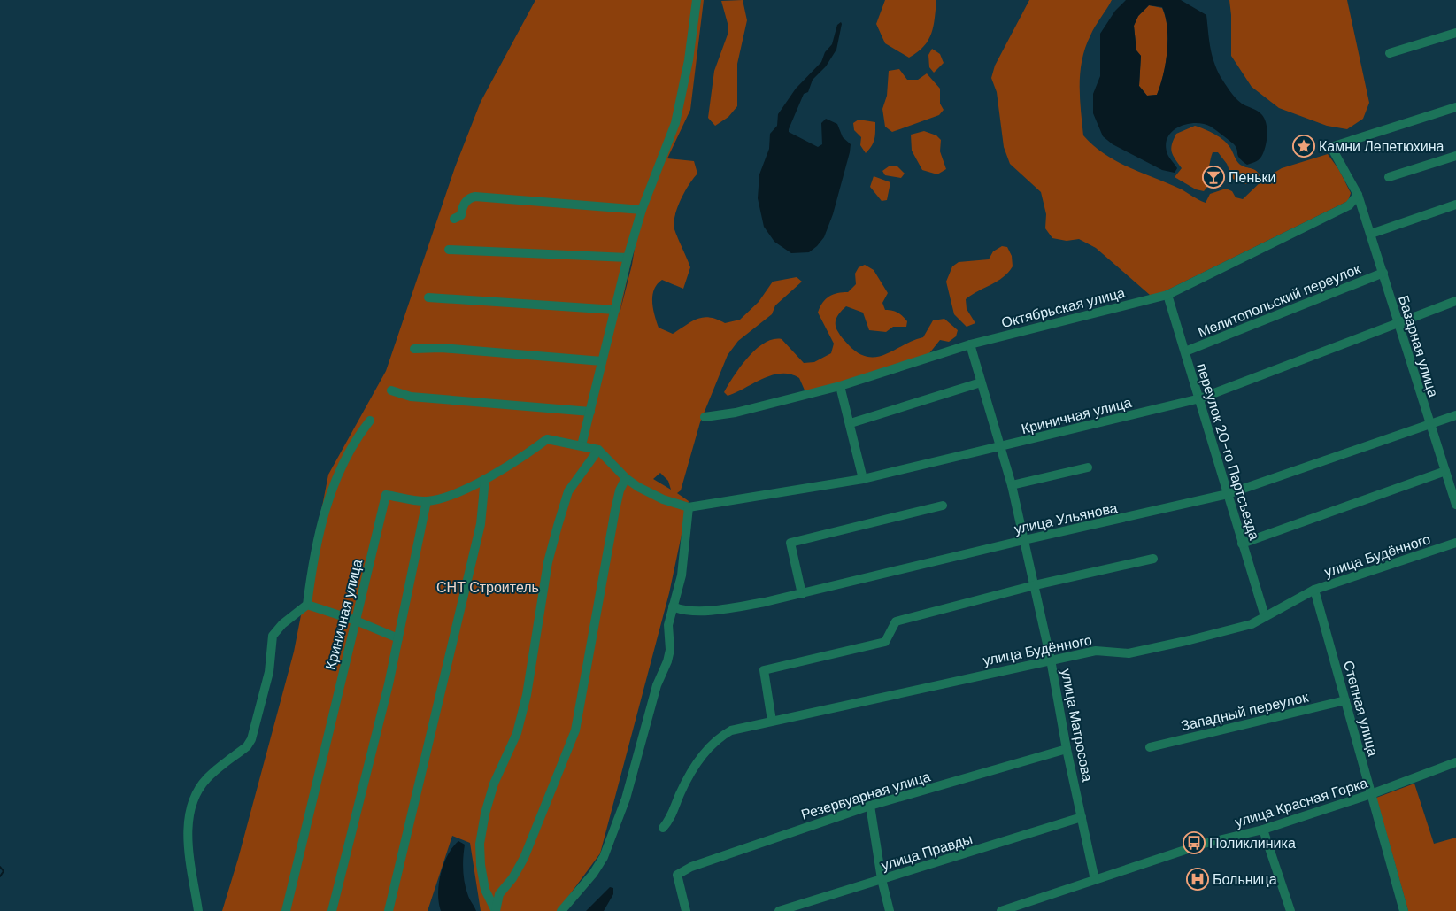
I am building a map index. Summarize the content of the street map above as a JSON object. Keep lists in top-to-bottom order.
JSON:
{
  "streets": {
    "street": [
      "Мелитопольский переулок",
      "Октябрьская улица",
      "Базарная улица",
      "Криничная улица",
      "переулок 20-го Партсъезда",
      "улица Ульянова",
      "улица Будённого",
      "Степная улица",
      "Западный переулок",
      "улица Матросова",
      "Резервуарная улица",
      "улица Красная Горка",
      "улица Правды"
    ]
  },
  "crossings": [
    ["Мелитопольский переулок", "Базарная улица"],
    ["Мелитопольский переулок", "переулок 20-го Партсъезда"],
    ["Октябрьская улица", "Базарная улица"],
    ["Октябрьская улица", "переулок 20-го Партсъезда"],
    ["Октябрьская улица", "улица Матросова"],
    ["Базарная улица", "Криничная улица"],
    ["Базарная улица", "улица Ульянова"],
    ["Криничная улица", "переулок 20-го Партсъезда"],
    ["Криничная улица", "улица Матросова"],
    ["переулок 20-го Партсъезда", "улица Ульянова"],
    ["переулок 20-го Партсъезда", "улица Будённого"],
    ["улица Ульянова", "улица Матросова"],
    ["улица Будённого", "Степная улица"],
    ["улица Будённого", "улица Матросова"],
    ["Степная улица", "Западный переулок"],
    ["Степная улица", "улица Красная Горка"],
    ["улица Матросова", "Резервуарная улица"],
    ["улица Матросова", "улица Красная Горка"],
    ["улица Матросова", "улица Правды"]
  ],
  "parks": ["СНТ Строитель"],
  "places": {
    "place": ["Камни Лепетюхина"],
    "bar": ["Пеньки"],
    "bus stop": ["Поликлиника"],
    "hospital": ["Больница"]
  }
}
